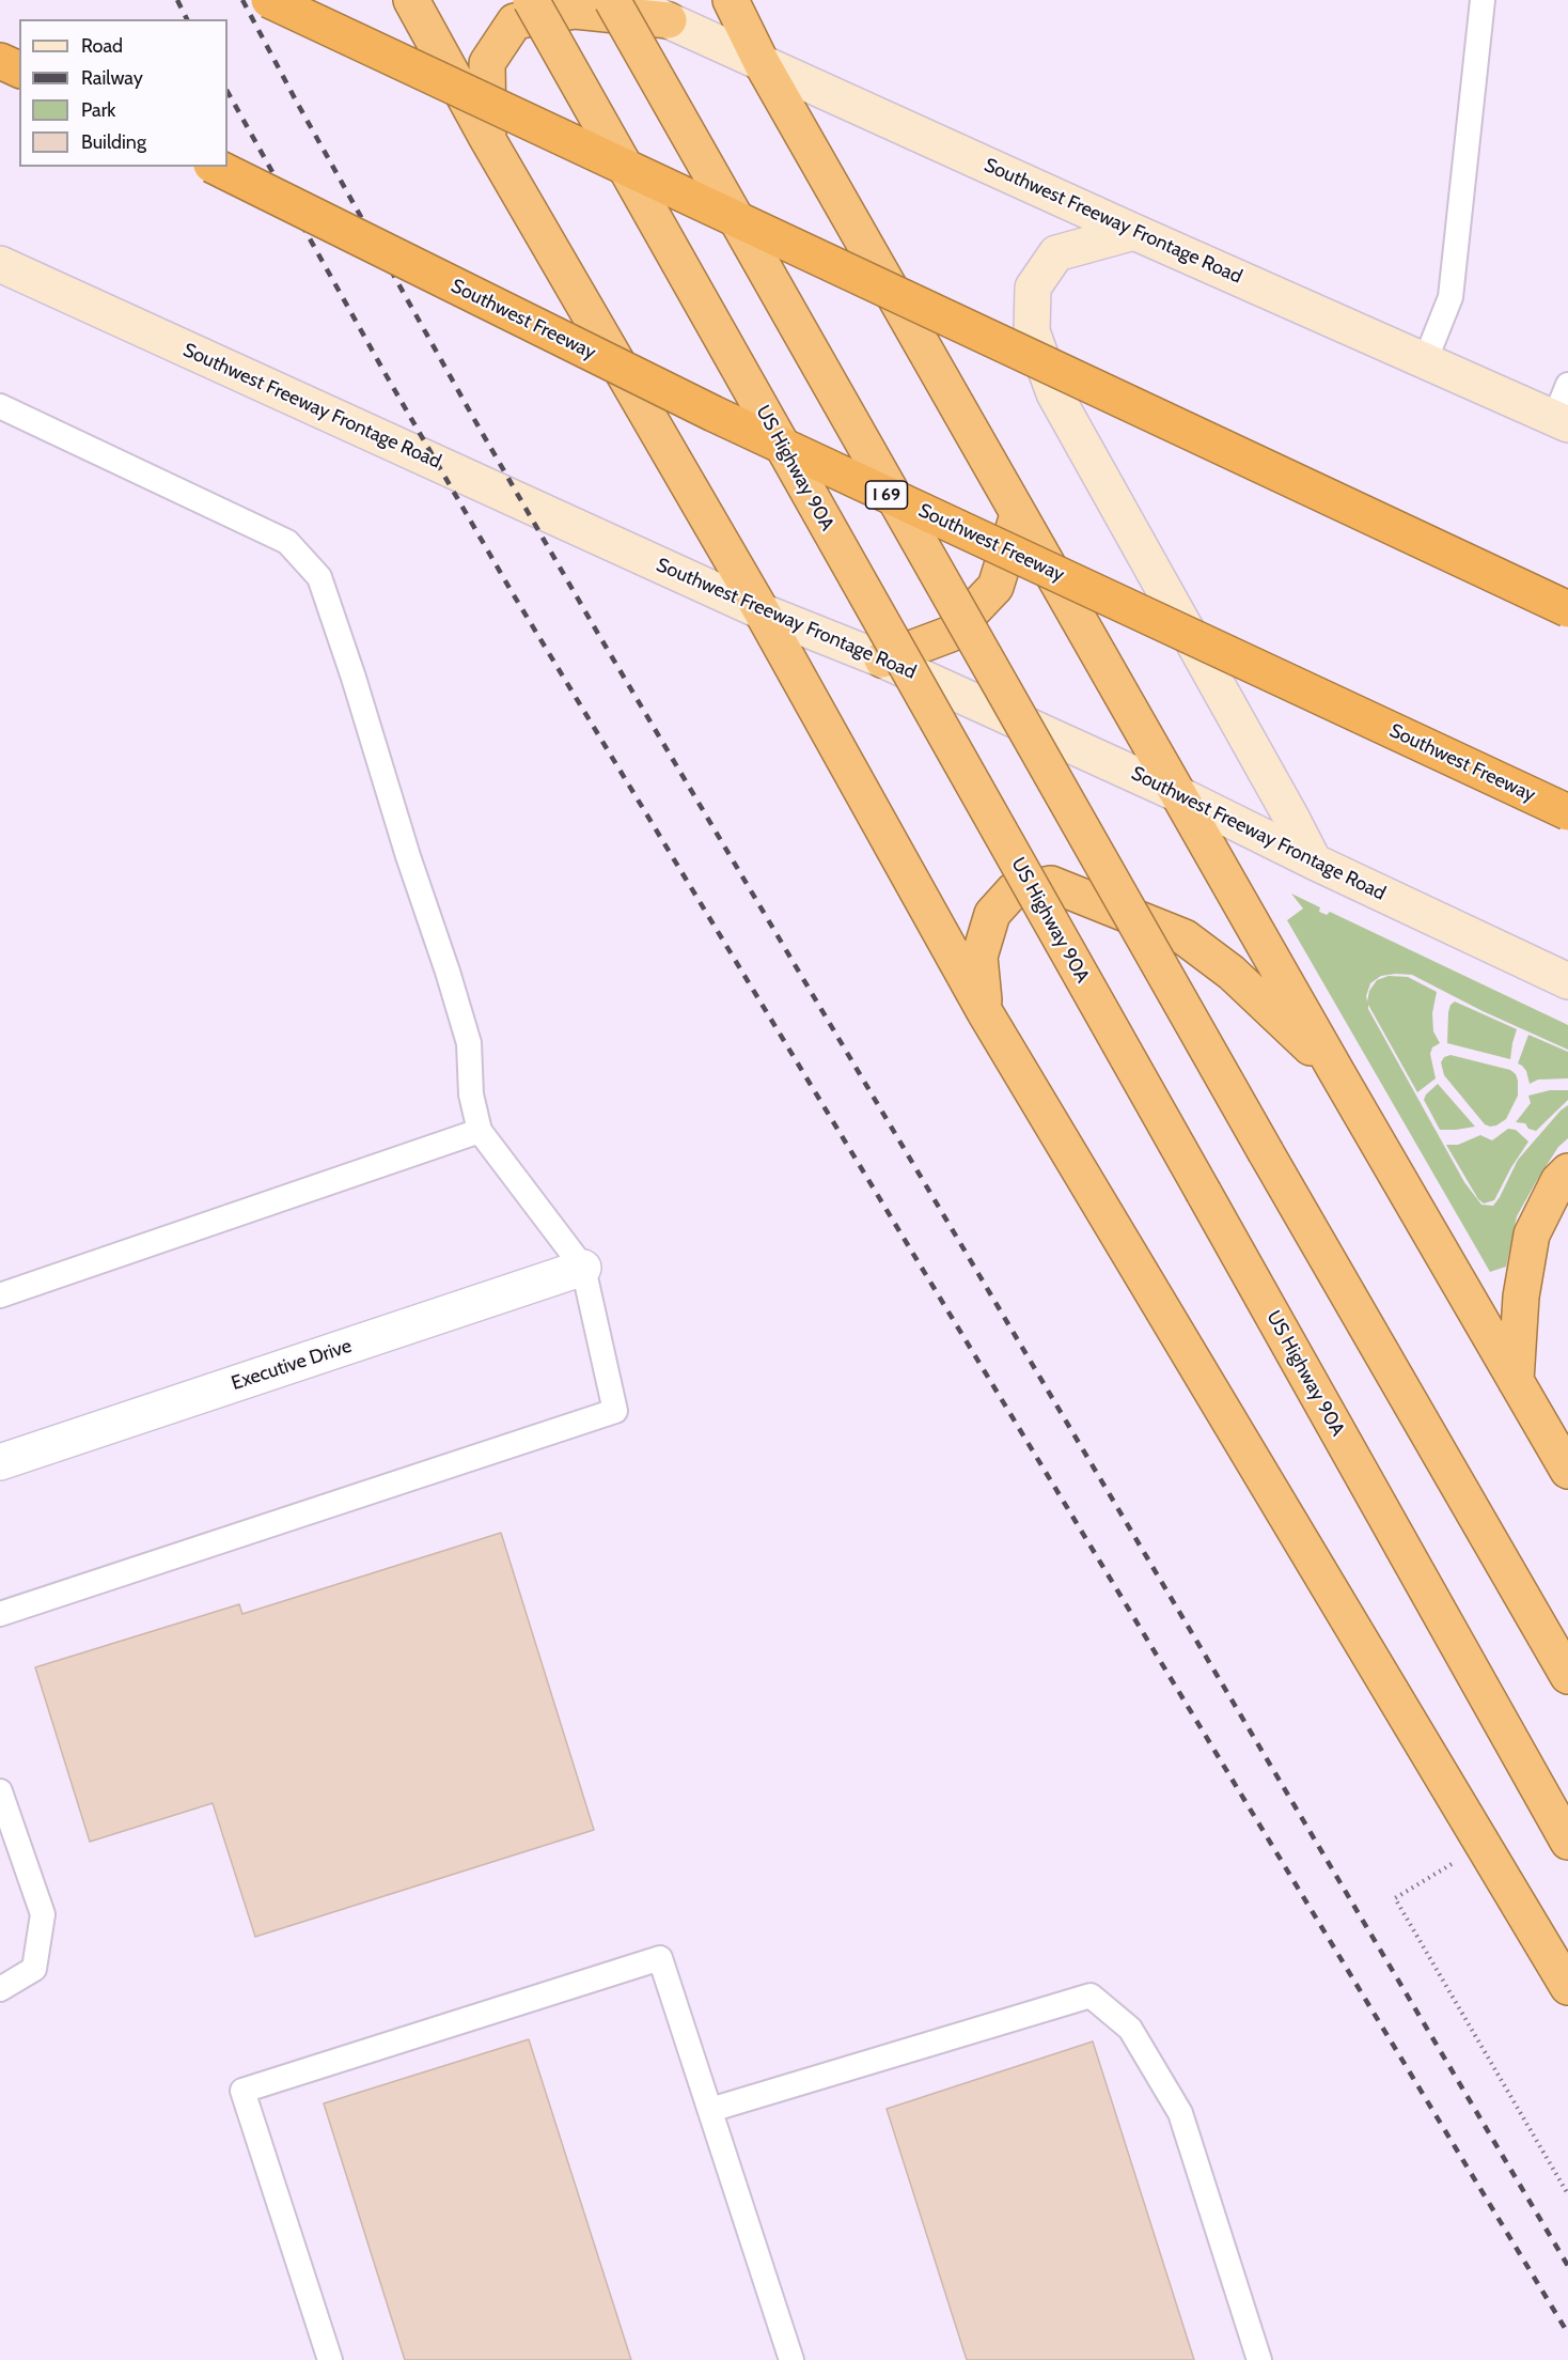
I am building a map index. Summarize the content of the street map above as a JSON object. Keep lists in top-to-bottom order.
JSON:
{
  "streets": {
    "highway": ["Southwest Freeway", "US Highway 90A", "I 69"],
    "main road": ["Southwest Freeway Frontage Road"],
    "street": ["Executive Drive"]
  },
  "legend": [
    "Road",
    "Railway",
    "Park",
    "Building"
  ]
}
